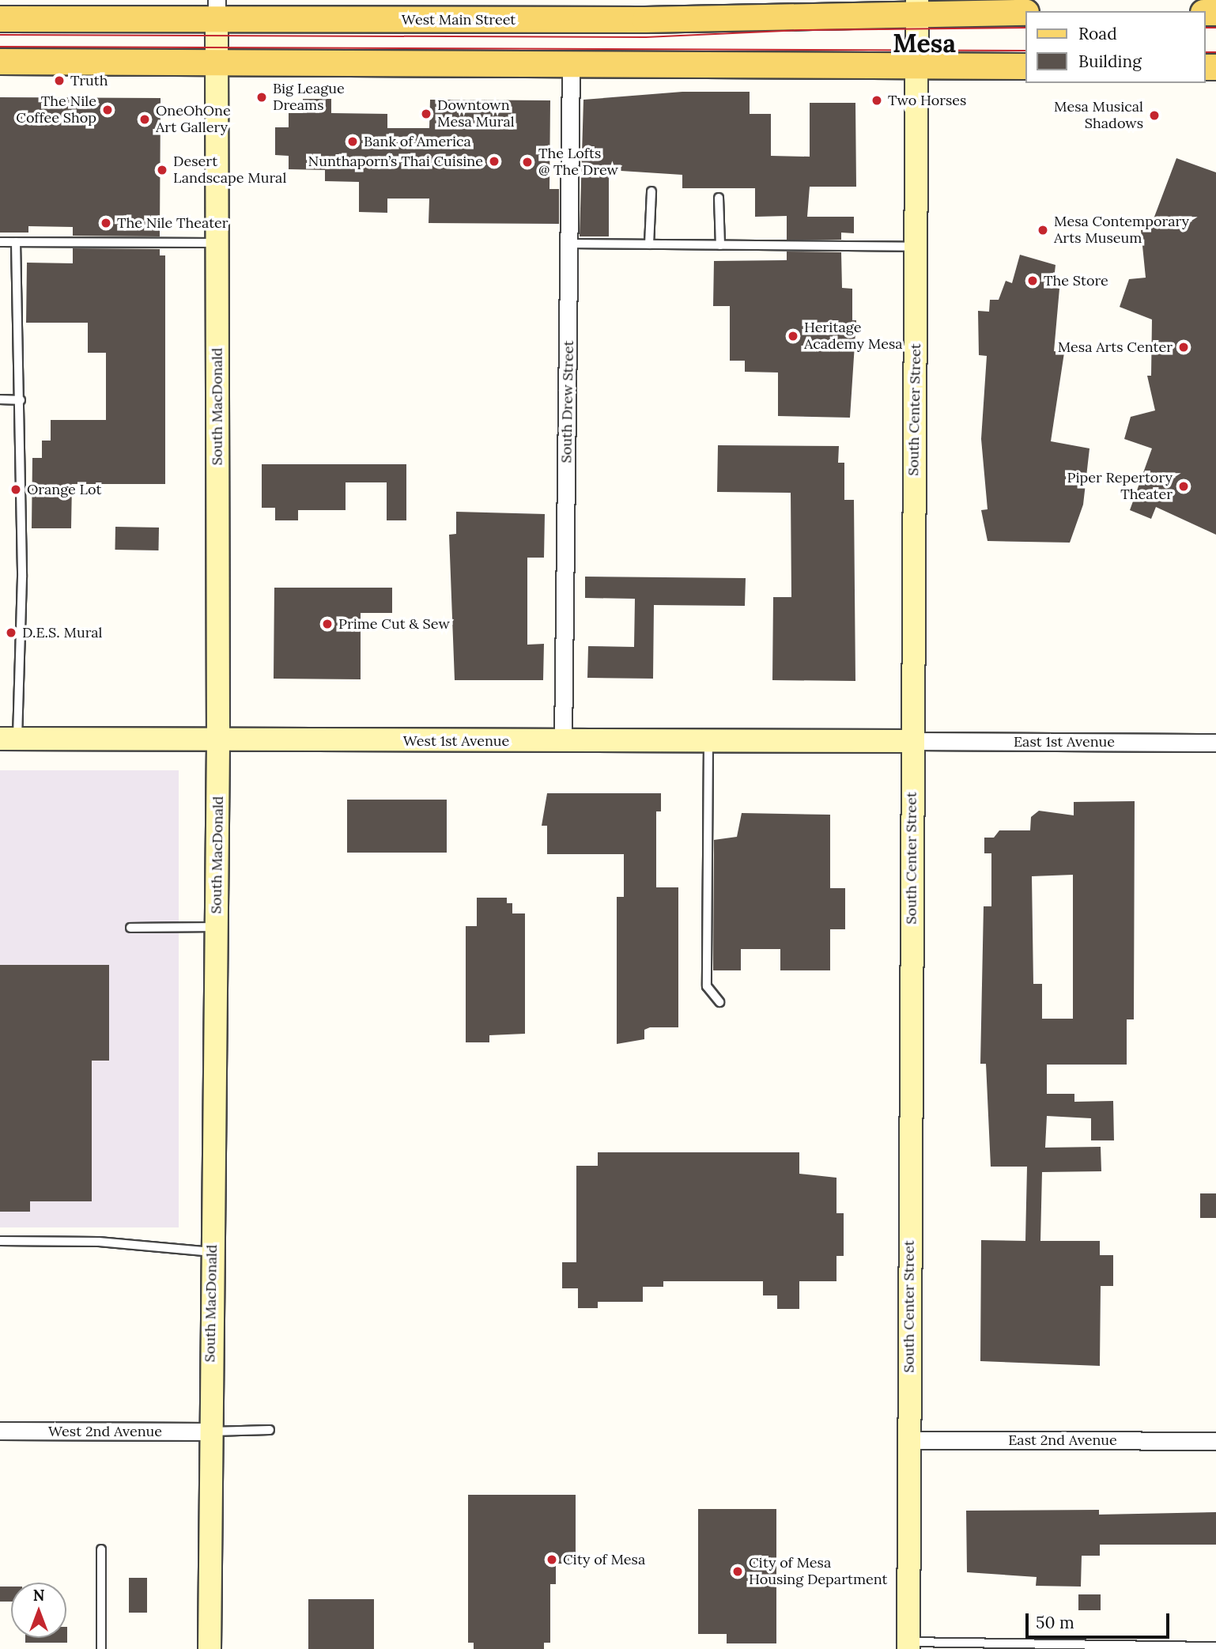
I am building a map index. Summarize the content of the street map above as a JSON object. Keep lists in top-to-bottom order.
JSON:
{
  "streets": {
    "main road": ["West Main Street"],
    "street": [
      "South Drew Street",
      "South MacDonald",
      "South Center Street",
      "West 1st Avenue",
      "East 1st Avenue",
      "West 2nd Avenue",
      "East 2nd Avenue"
    ]
  },
  "crossings": [
    ["West Main Street", "South MacDonald"],
    ["West Main Street", "South Center Street"],
    ["South Drew Street", "West 1st Avenue"],
    ["South MacDonald", "West 1st Avenue"],
    ["South MacDonald", "West 2nd Avenue"],
    ["South Center Street", "West 1st Avenue"],
    ["South Center Street", "East 1st Avenue"],
    ["South Center Street", "East 2nd Avenue"],
    ["West 1st Avenue", "East 1st Avenue"]
  ],
  "districts": ["Mesa"],
  "places": [
    "Truth",
    "Big League Dreams",
    "Two Horses",
    "The Nile Coffee Shop",
    "Downtown Mesa Mural",
    "Mesa Musical Shadows",
    "OneOhOne Art Gallery",
    "Bank of America",
    "Nunthaporn’s Thai Cuisine",
    "The Lofts @ The Drew",
    "Desert Landscape Mural",
    "The Nile Theater",
    "Mesa Contemporary Arts Museum",
    "The Store",
    "Heritage Academy Mesa",
    "Mesa Arts Center",
    "Piper Repertory Theater",
    "Orange Lot",
    "Prime Cut & Sew",
    "D.E.S. Mural",
    "City of Mesa",
    "City of Mesa Housing Department"
  ],
  "legend": ["Road", "Building"],
  "scale_bar": "50 m",
  "north": "top"
}
